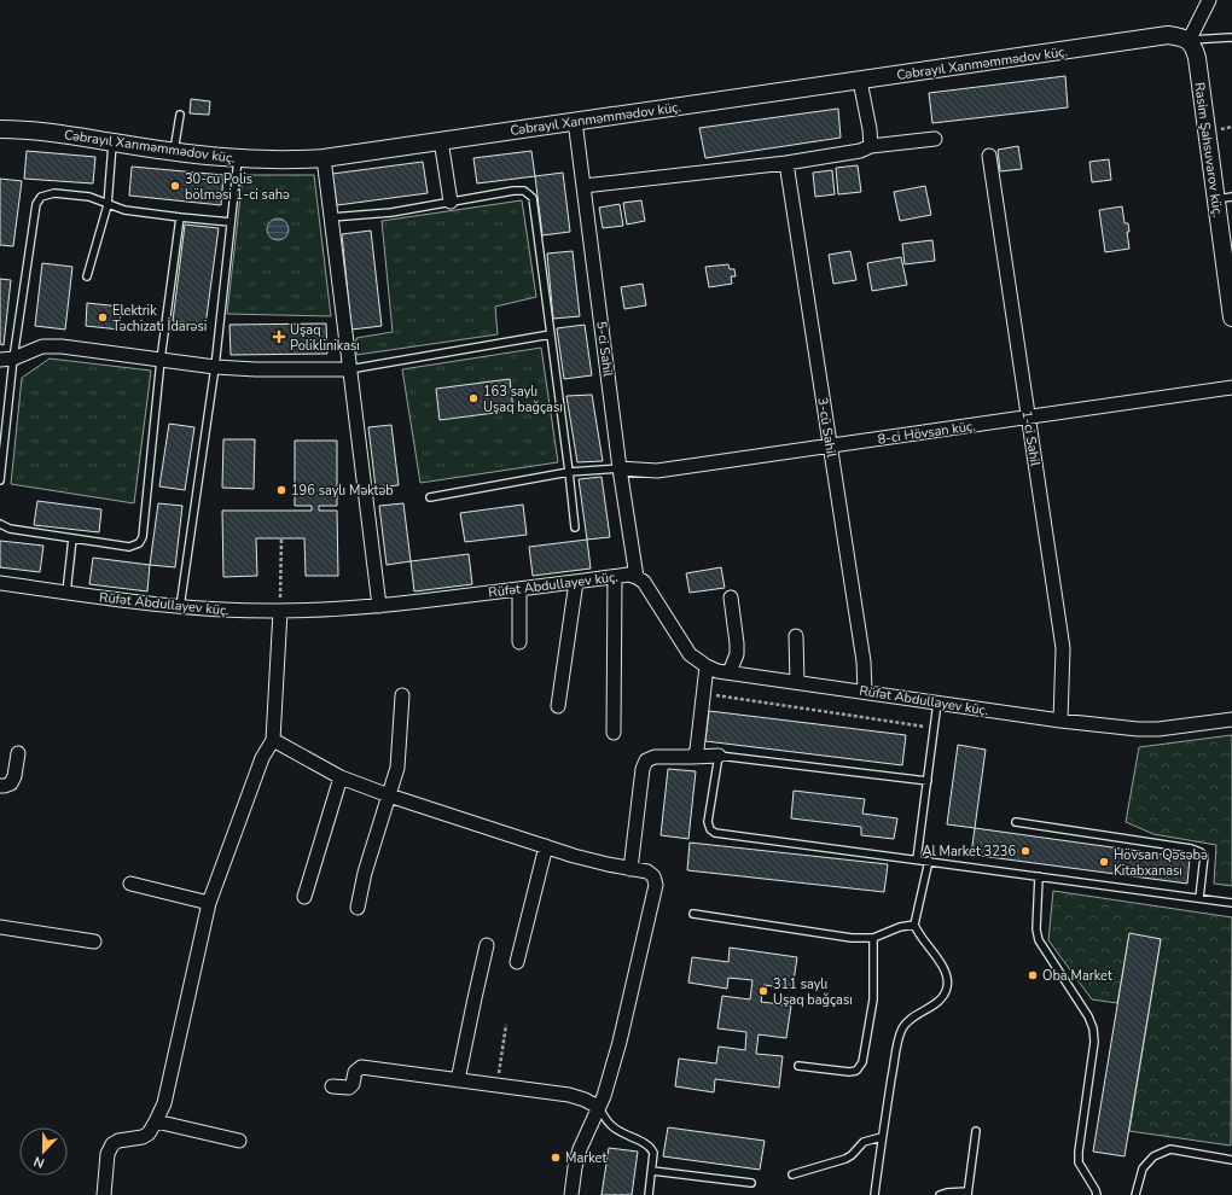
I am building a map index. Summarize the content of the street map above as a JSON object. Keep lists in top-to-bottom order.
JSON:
{
  "streets": {
    "street": [
      "Cəbrayıl Xanməmmədov küç.",
      "Rasim Şahsuvarov küç.",
      "5-ci Sahil",
      "3-cü Sahil",
      "8-ci Hövsan küç.",
      "1-ci Sahil",
      "Rüfət Abdullayev küç."
    ]
  },
  "crossings": [
    ["Cəbrayıl Xanməmmədov küç.", "Rasim Şahsuvarov küç."],
    ["Cəbrayıl Xanməmmədov küç.", "5-ci Sahil"],
    ["5-ci Sahil", "8-ci Hövsan küç."],
    ["5-ci Sahil", "Rüfət Abdullayev küç."],
    ["3-cü Sahil", "8-ci Hövsan küç."],
    ["3-cü Sahil", "Rüfət Abdullayev küç."],
    ["8-ci Hövsan küç.", "1-ci Sahil"],
    ["1-ci Sahil", "Rüfət Abdullayev küç."]
  ],
  "places": {
    "other": [
      "30-cu Polis bölməsi 1-ci sahə",
      "Elektrik Təchizatı İdarəsi",
      "163 saylı Uşaq bağçası",
      "196 saylı Məktəb",
      "Al Market 3236",
      "Hövsan Qəsəbə Kitabxanası",
      "Oba Market",
      "311 saylı Uşaq bağçası",
      "Market"
    ],
    "health": ["Uşaq Poliklinikası"]
  },
  "north": "bottom"
}
